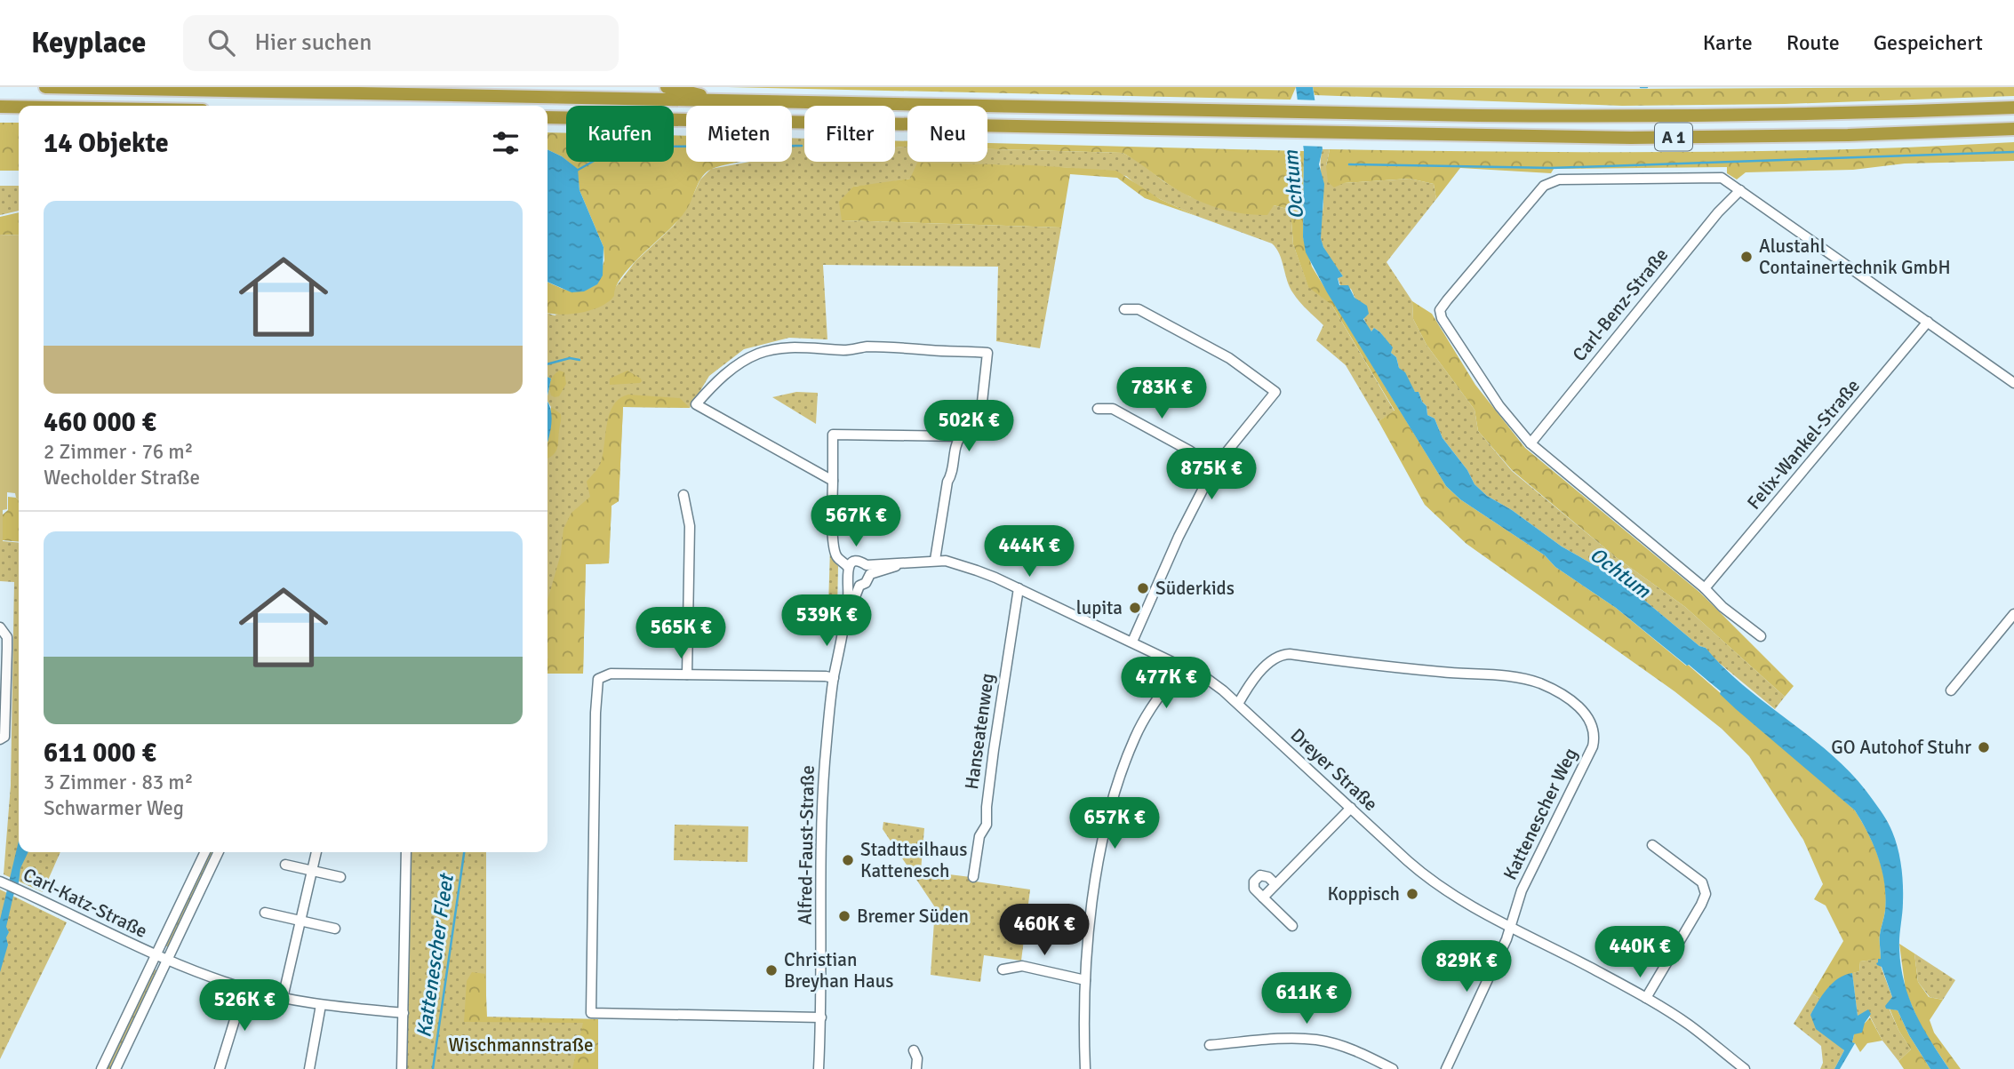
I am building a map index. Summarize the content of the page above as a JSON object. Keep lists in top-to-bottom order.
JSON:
{
  "streets": {
    "highway": ["A 1"],
    "street": [
      "Carl-Benz-Straße",
      "Felix-Wankel-Straße",
      "Hanseatenweg",
      "Dreyer Straße",
      "Kattenescher Weg",
      "Alfred-Faust-Straße",
      "Carl-Katz-Straße"
    ]
  },
  "crossings": [
    ["Dreyer Straße", "Kattenescher Weg"]
  ],
  "water": ["Ochtum", "Kattenescher Fleet"],
  "parks": ["Wischmannstraße"],
  "places": [
    "Alustahl Containertechnik GmbH",
    "Süderkids",
    "lupita",
    "GO Autohof Stuhr",
    "Stadtteilhaus Kattenesch",
    "Koppisch",
    "Bremer Süden",
    "Christian Breyhan Haus"
  ],
  "page": {
    "header": "Keyplace",
    "search": "Hier suchen",
    "nav": ["Karte", "Route", "Gespeichert"],
    "chip": [
      "Kaufen",
      "Mieten",
      "Filter",
      "Neu"
    ],
    "heading": "14 Objekte",
    "list": [
      {
        "name": "460 000 €",
        "note": "2 Zimmer · 76 m² · Wecholder Straße"
      },
      {
        "name": "611 000 €",
        "note": "3 Zimmer · 83 m² · Schwarmer Weg"
      }
    ],
    "price": [
      "783K €",
      "502K €",
      "875K €",
      "567K €",
      "444K €",
      "539K €",
      "565K €",
      "477K €",
      "657K €",
      "460K €",
      "440K €",
      "829K €",
      "611K €",
      "526K €"
    ]
  }
}
